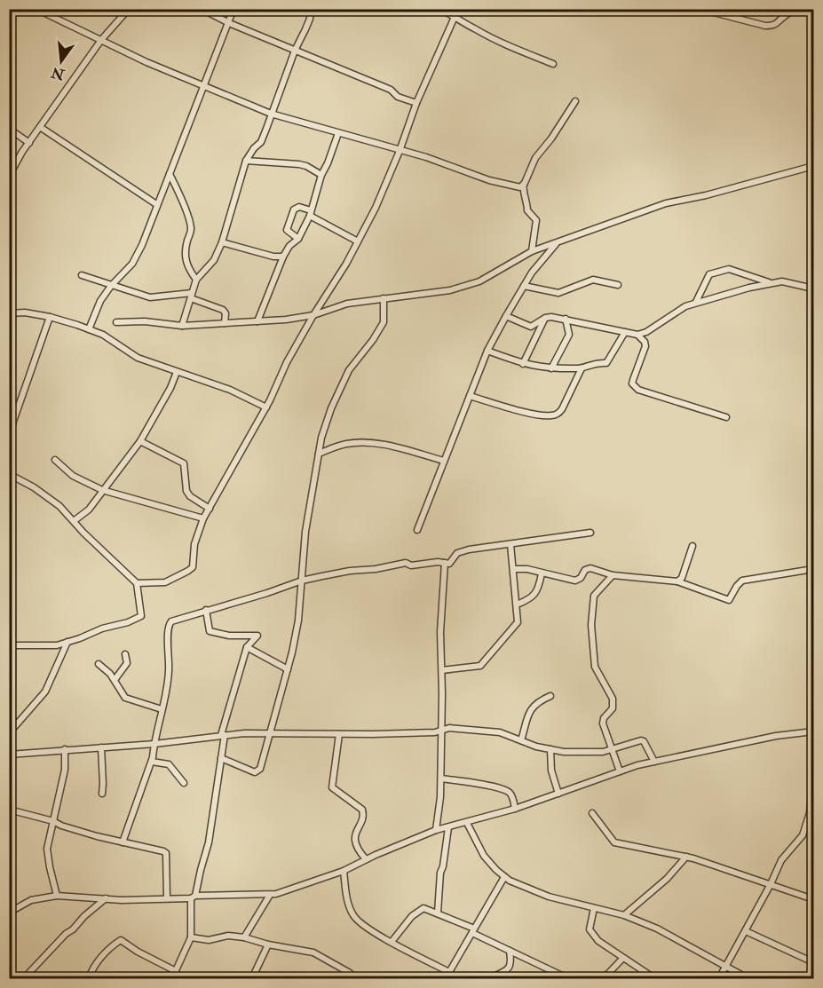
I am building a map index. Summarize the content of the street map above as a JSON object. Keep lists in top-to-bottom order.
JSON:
{
  "north": "bottom"
}
